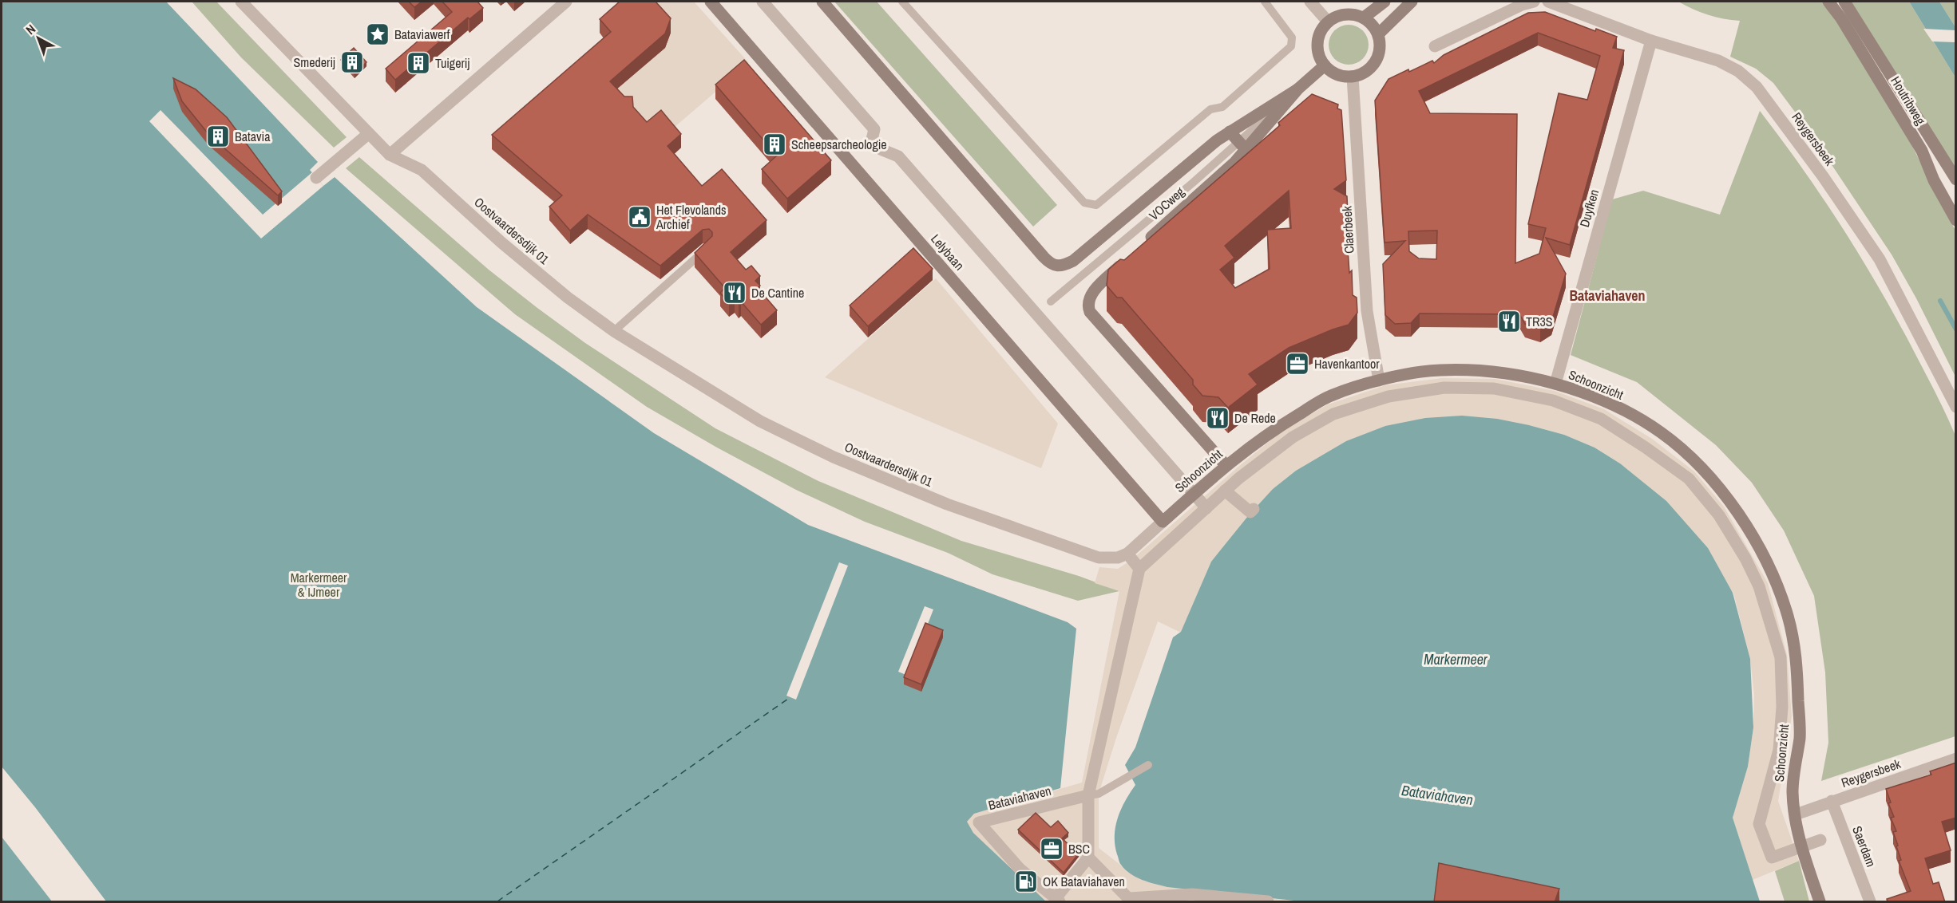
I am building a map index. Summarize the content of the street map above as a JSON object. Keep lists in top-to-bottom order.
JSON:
{
  "streets": {
    "street": [
      "Houtribweg",
      "Reygersbeek",
      "VOCweg",
      "Duyfken",
      "Claerbeek",
      "Oostvaardersdijk 01",
      "Lelybaan",
      "Schoonzicht",
      "Bataviahaven",
      "Saerdam"
    ]
  },
  "crossings": [
    ["Reygersbeek", "Duyfken"],
    ["Reygersbeek", "Schoonzicht"],
    ["Reygersbeek", "Saerdam"],
    ["VOCweg", "Claerbeek"],
    ["Duyfken", "Schoonzicht"],
    ["Claerbeek", "Schoonzicht"],
    ["Lelybaan", "Schoonzicht"]
  ],
  "districts": ["Bataviahaven"],
  "water": ["Markermeer", "Bataviahaven"],
  "parks": ["Markermeer & IJmeer"],
  "places": {
    "place": ["Bataviawerf"],
    "building": [
      "Smederij",
      "Tuigerij",
      "Batavia",
      "Scheepsarcheologie"
    ],
    "public building": ["Het Flevolands Archief"],
    "restaurant": ["De Cantine", "TR3S", "De Rede"],
    "office": ["Havenkantoor", "BSC"],
    "fuel station": ["OK Bataviahaven"]
  },
  "north": "top left"
}
